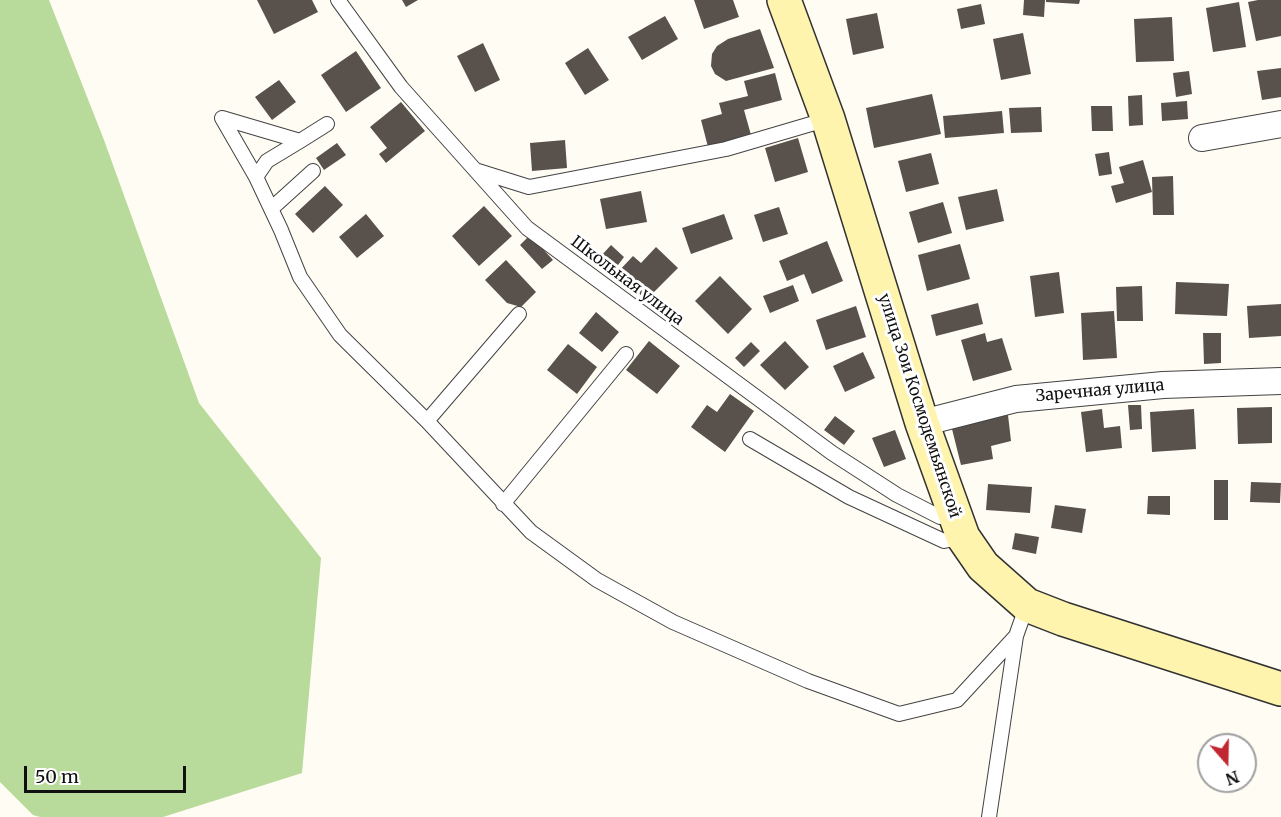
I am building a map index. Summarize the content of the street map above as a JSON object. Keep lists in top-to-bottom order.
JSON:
{
  "streets": {
    "street": ["Заречная улица", "улица Зои Космодемьянской"],
    "lane": ["Школьная улица"]
  },
  "crossings": [
    ["Школьная улица", "улица Зои Космодемьянской"],
    ["Заречная улица", "улица Зои Космодемьянской"]
  ],
  "scale_bar": "50 m",
  "north": "bottom"
}
